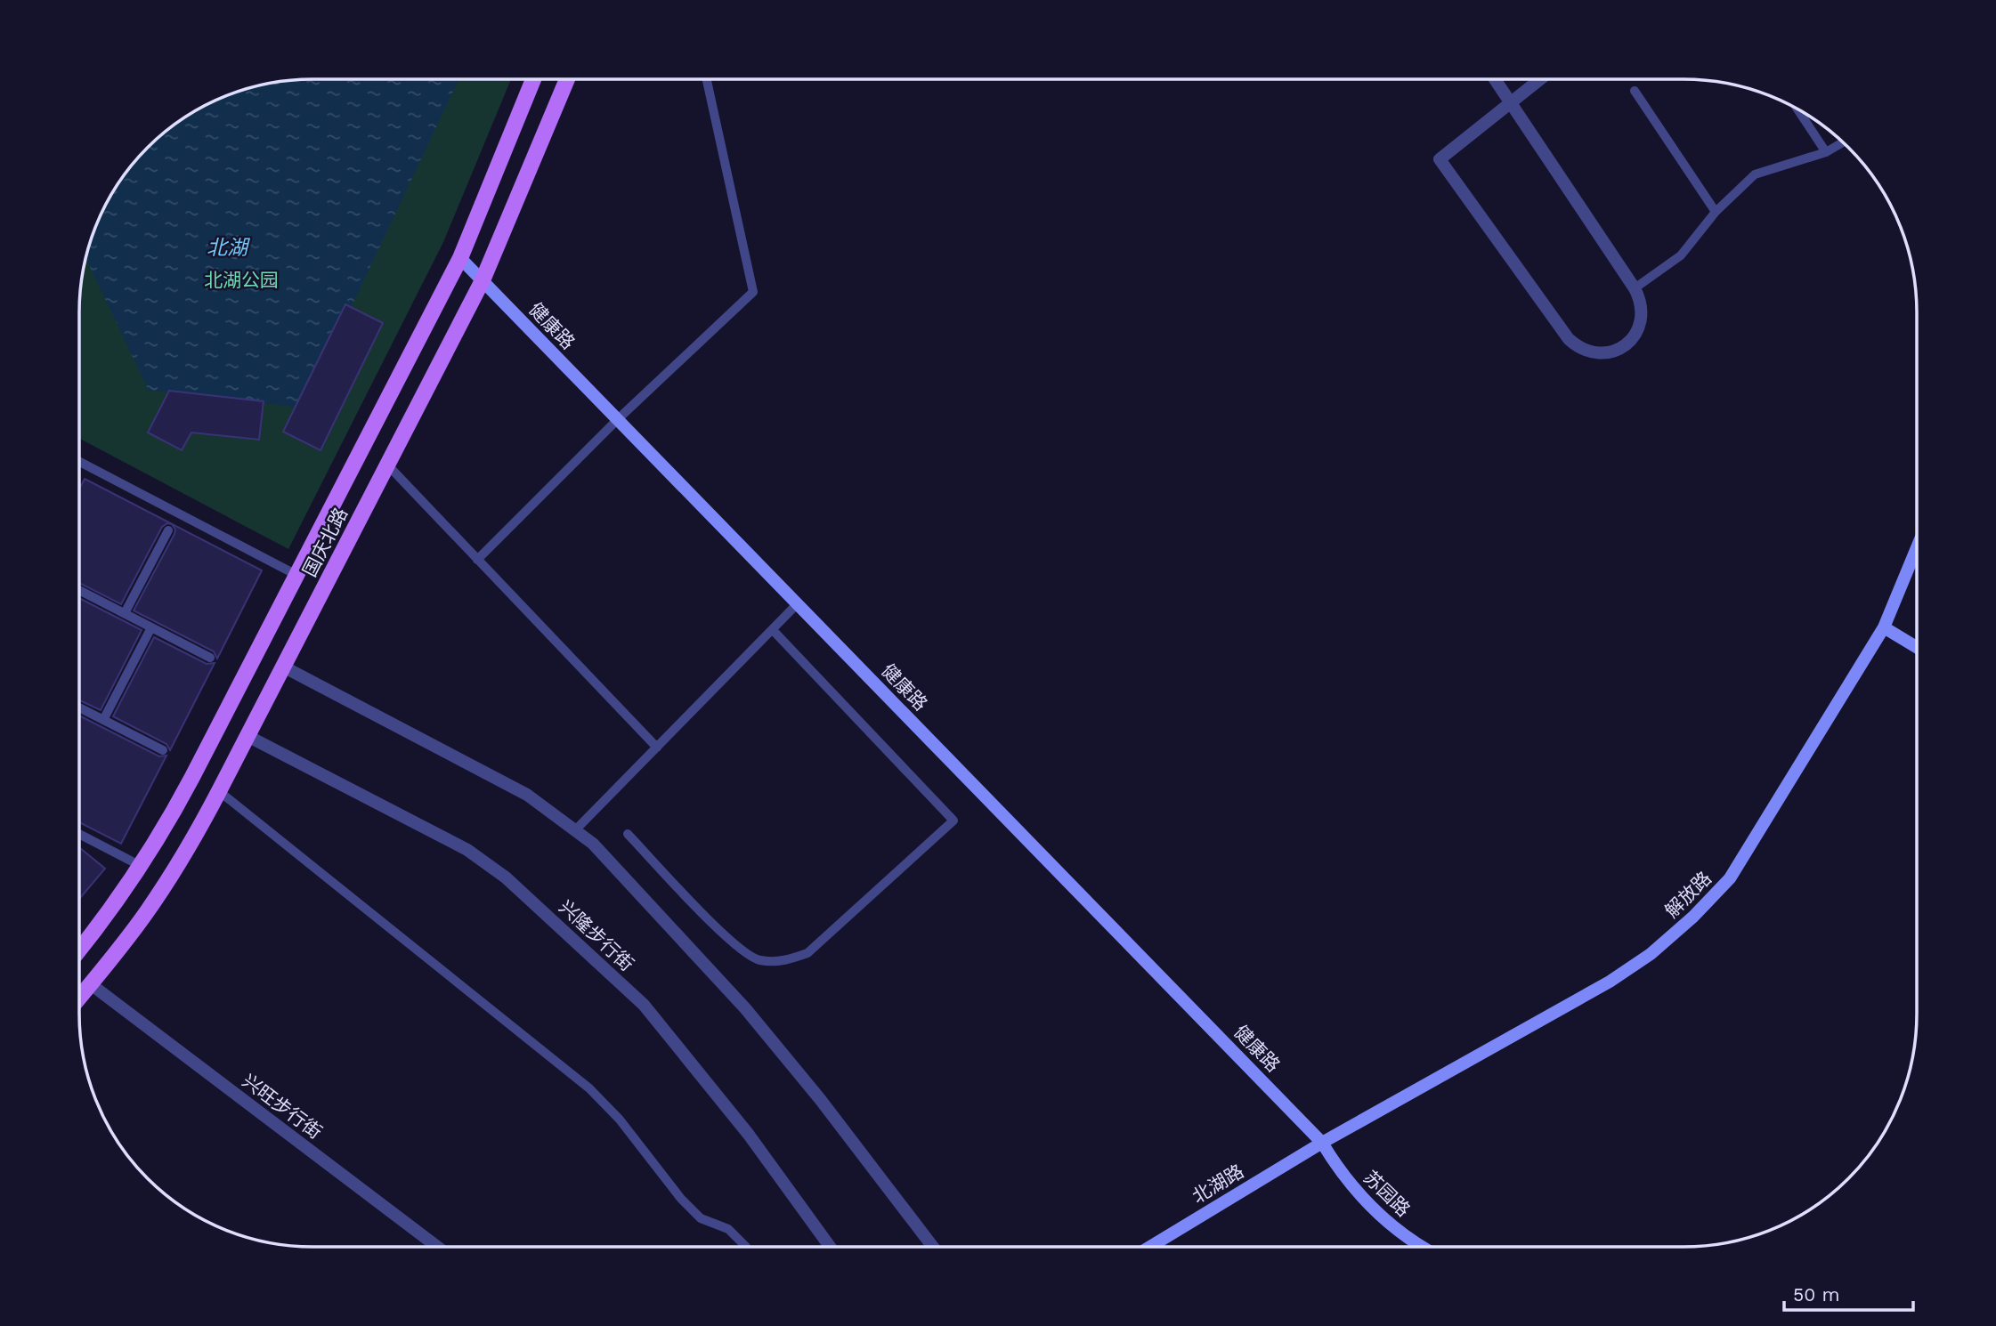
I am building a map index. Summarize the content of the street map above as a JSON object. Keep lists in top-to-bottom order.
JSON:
{
  "streets": {
    "main road": ["国庆北路"],
    "street": [
      "健康路",
      "解放路",
      "兴隆步行街",
      "兴旺步行街",
      "北湖路",
      "苏园路"
    ]
  },
  "crossings": [
    ["健康路", "国庆北路"],
    ["健康路", "解放路"],
    ["健康路", "北湖路"],
    ["健康路", "苏园路"],
    ["国庆北路", "兴隆步行街"],
    ["国庆北路", "兴旺步行街"],
    ["解放路", "北湖路"],
    ["解放路", "苏园路"],
    ["北湖路", "苏园路"]
  ],
  "water": ["北湖"],
  "parks": ["北湖公园"],
  "scale_bar": "50 m"
}
